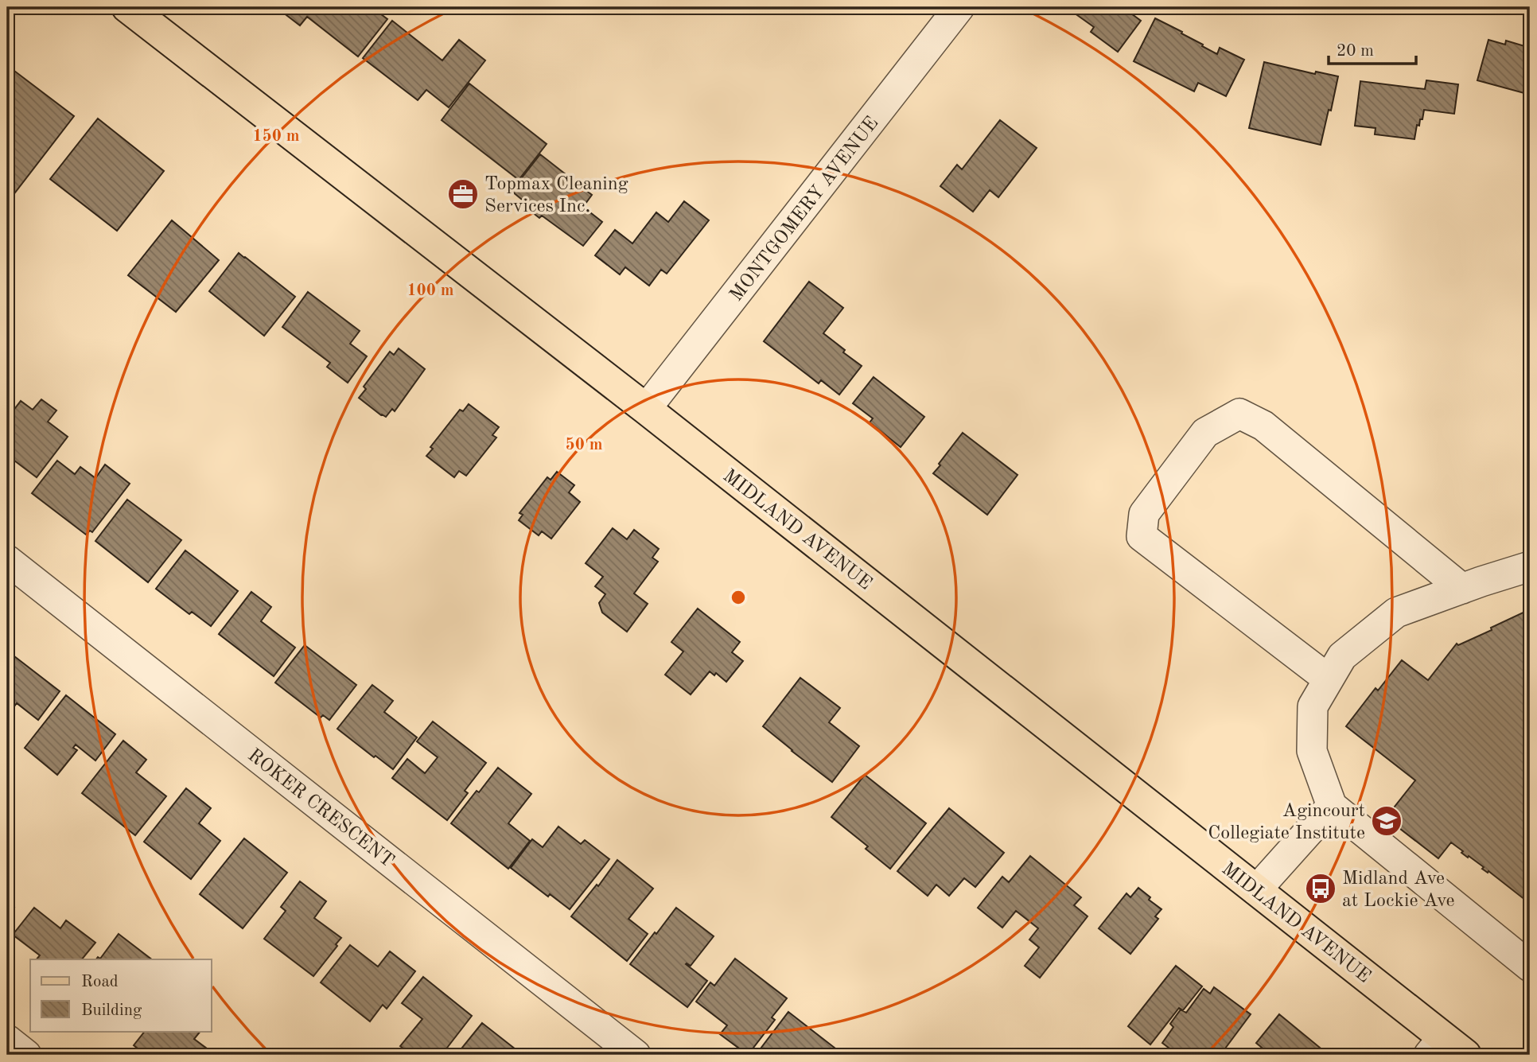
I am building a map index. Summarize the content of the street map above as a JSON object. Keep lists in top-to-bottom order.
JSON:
{
  "streets": {
    "main road": ["MIDLAND AVENUE"],
    "street": ["MONTGOMERY AVENUE", "ROKER CRESCENT"]
  },
  "crossings": [
    ["MONTGOMERY AVENUE", "MIDLAND AVENUE"]
  ],
  "places": {
    "office": ["Topmax Cleaning Services Inc."],
    "school or university": ["Agincourt Collegiate Institute"],
    "bus stop": ["Midland Ave at Lockie Ave"]
  },
  "legend": ["Road", "Building"],
  "scale_bar": "20 m",
  "rings": ["150 m", "100 m", "50 m"]
}
